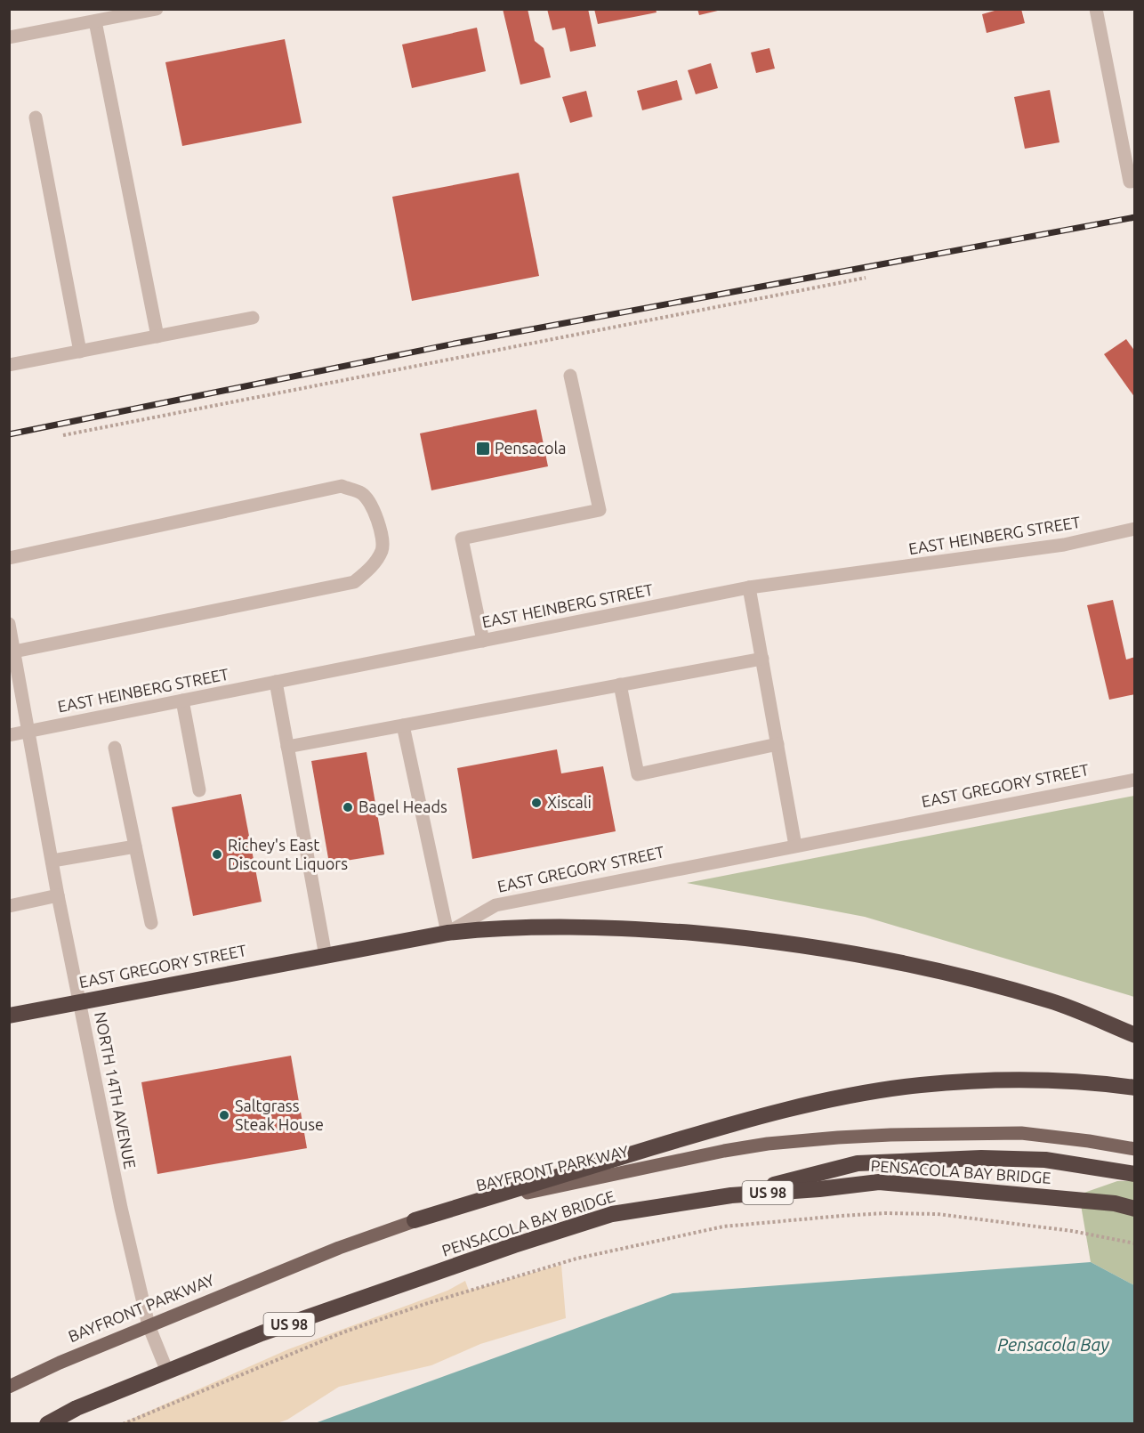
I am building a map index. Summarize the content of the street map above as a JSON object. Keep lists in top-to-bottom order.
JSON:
{
  "streets": {
    "highway": ["EAST GREGORY STREET", "PENSACOLA BAY BRIDGE", "US 98"],
    "main road": ["BAYFRONT PARKWAY"],
    "street": ["EAST HEINBERG STREET", "NORTH 14TH AVENUE"]
  },
  "crossings": [
    ["EAST HEINBERG STREET", "NORTH 14TH AVENUE"],
    ["EAST GREGORY STREET", "NORTH 14TH AVENUE"],
    ["NORTH 14TH AVENUE", "BAYFRONT PARKWAY"],
    ["NORTH 14TH AVENUE", "PENSACOLA BAY BRIDGE"],
    ["NORTH 14TH AVENUE", "US 98"],
    ["PENSACOLA BAY BRIDGE", "US 98"]
  ],
  "water": ["Pensacola Bay"],
  "places": {
    "transit": ["Pensacola"],
    "other": [
      "Xiscali",
      "Bagel Heads",
      "Richey's East Discount Liquors",
      "Saltgrass Steak House"
    ]
  }
}
